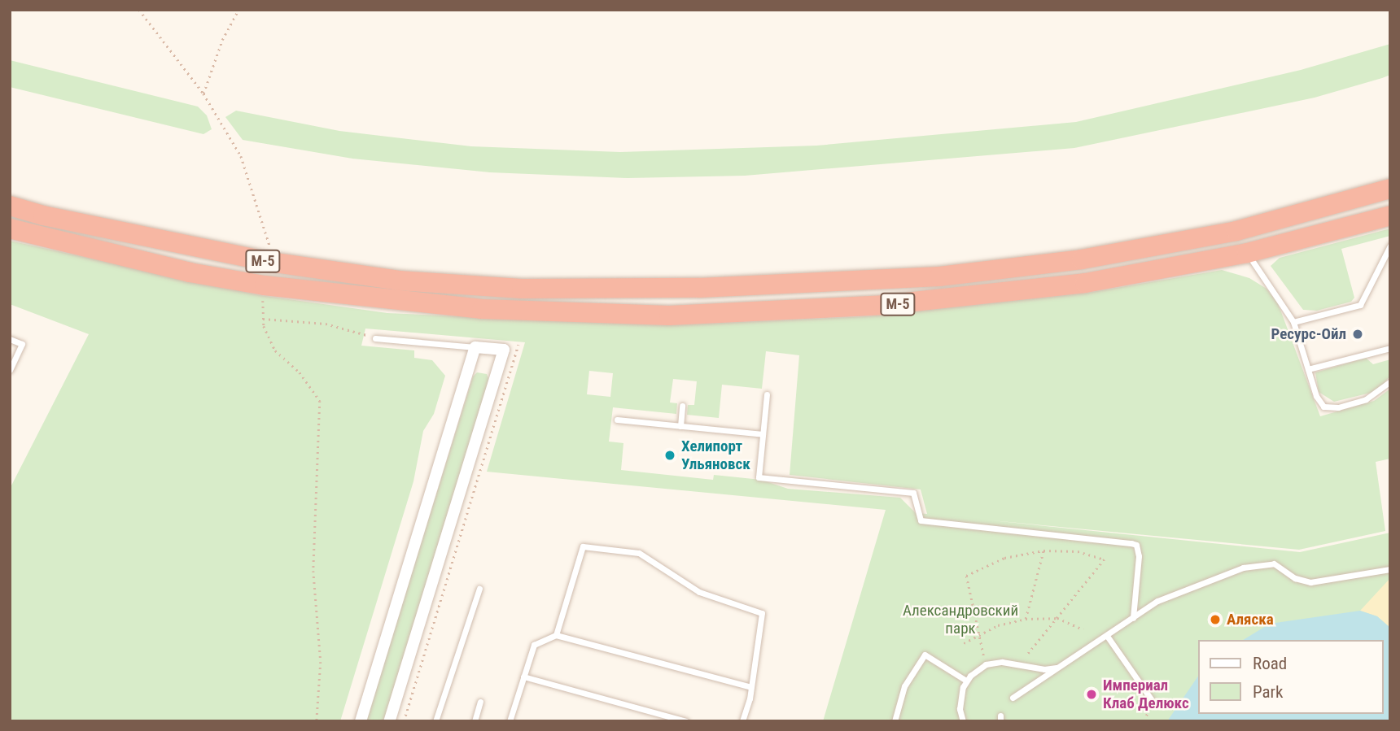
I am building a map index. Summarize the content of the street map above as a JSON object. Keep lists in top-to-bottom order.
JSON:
{
  "streets": {
    "highway": ["М-5"]
  },
  "parks": ["Александровский парк"],
  "places": [
    "Ресурс-Ойл",
    "Хелипорт Ульяновск",
    "Аляска",
    "Империал Клаб Делюкс"
  ],
  "legend": ["Road", "Park"]
}
